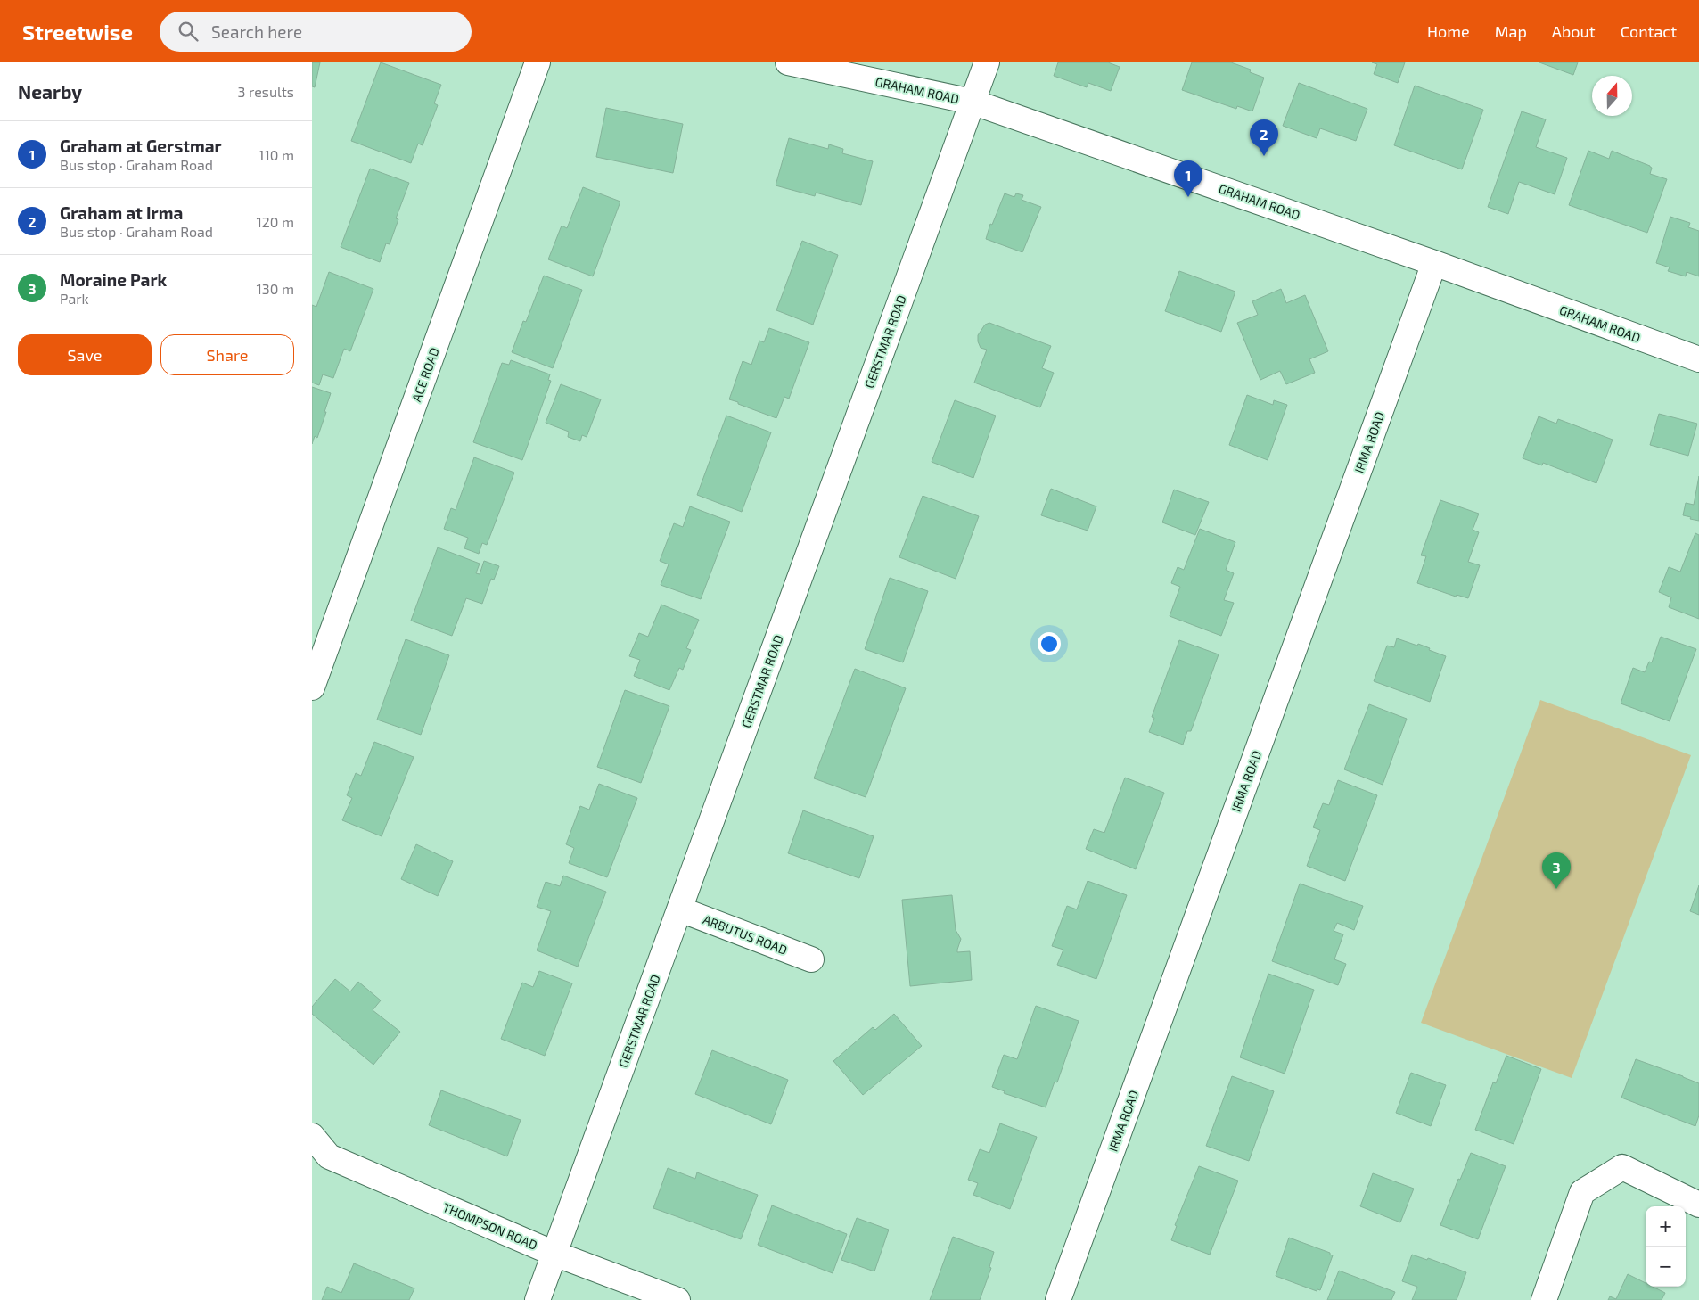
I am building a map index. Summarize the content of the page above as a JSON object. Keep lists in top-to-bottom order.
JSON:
{
  "streets": {
    "street": [
      "GRAHAM ROAD",
      "GERSTMAR ROAD",
      "ACE ROAD",
      "IRMA ROAD",
      "ARBUTUS ROAD",
      "THOMPSON ROAD"
    ]
  },
  "crossings": [
    ["GRAHAM ROAD", "GERSTMAR ROAD"],
    ["GRAHAM ROAD", "IRMA ROAD"],
    ["GERSTMAR ROAD", "ARBUTUS ROAD"],
    ["GERSTMAR ROAD", "THOMPSON ROAD"]
  ],
  "north": "top",
  "page": {
    "header": "Streetwise",
    "search": "Search here",
    "nav": [
      "Home",
      "Map",
      "About",
      "Contact"
    ],
    "heading": ["Nearby", "3 results"],
    "pins": ["2", "1", "3"],
    "list": [
      {
        "mark": "1",
        "name": "Graham at Gerstmar",
        "note": "Bus stop · Graham Road",
        "value": "110 m"
      },
      {
        "mark": "2",
        "name": "Graham at Irma",
        "note": "Bus stop · Graham Road",
        "value": "120 m"
      },
      {
        "mark": "3",
        "name": "Moraine Park",
        "note": "Park",
        "value": "130 m"
      }
    ],
    "buttons": ["Save", "Share"],
    "map_buttons": ["+", "−"]
  }
}
